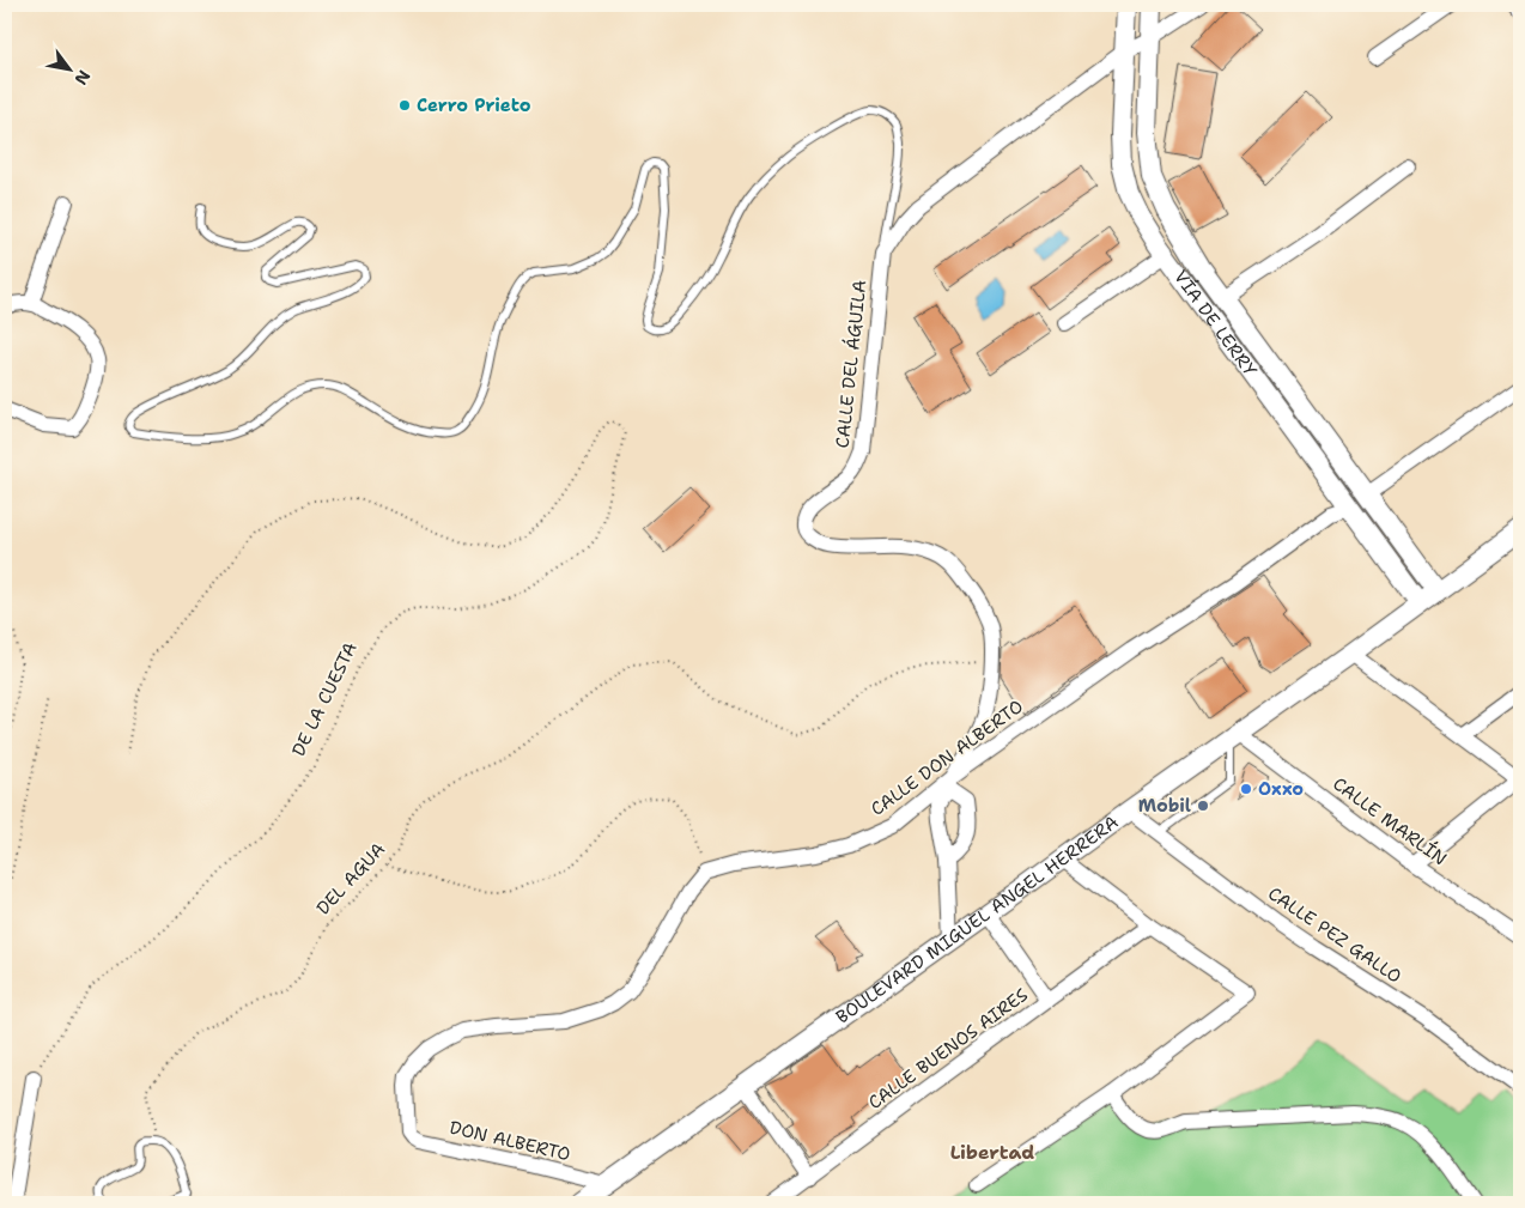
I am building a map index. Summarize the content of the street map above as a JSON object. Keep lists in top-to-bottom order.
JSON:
{
  "streets": {
    "street": [
      "VÍA DE LERRY",
      "CALLE DEL ÁGUILA",
      "CALLE DON ALBERTO",
      "CALLE MARLÍN",
      "BOULEVARD MIGUEL ANGEL HERRERA",
      "CALLE PEZ GALLO",
      "CALLE BUENOS AIRES",
      "DON ALBERTO"
    ],
    "path": ["DE LA CUESTA", "DEL AGUA"]
  },
  "crossings": [
    ["VÍA DE LERRY", "CALLE DEL ÁGUILA"],
    ["VÍA DE LERRY", "CALLE DON ALBERTO"],
    ["VÍA DE LERRY", "BOULEVARD MIGUEL ANGEL HERRERA"],
    ["CALLE DEL ÁGUILA", "CALLE DON ALBERTO"],
    ["CALLE DEL ÁGUILA", "DEL AGUA"],
    ["CALLE DEL ÁGUILA", "BOULEVARD MIGUEL ANGEL HERRERA"],
    ["CALLE DON ALBERTO", "DON ALBERTO"],
    ["CALLE MARLÍN", "BOULEVARD MIGUEL ANGEL HERRERA"],
    ["BOULEVARD MIGUEL ANGEL HERRERA", "CALLE PEZ GALLO"],
    ["BOULEVARD MIGUEL ANGEL HERRERA", "DON ALBERTO"]
  ],
  "districts": ["Libertad"],
  "places": ["Cerro Prieto", "Oxxo", "Mobil"],
  "north": "bottom right"
}
